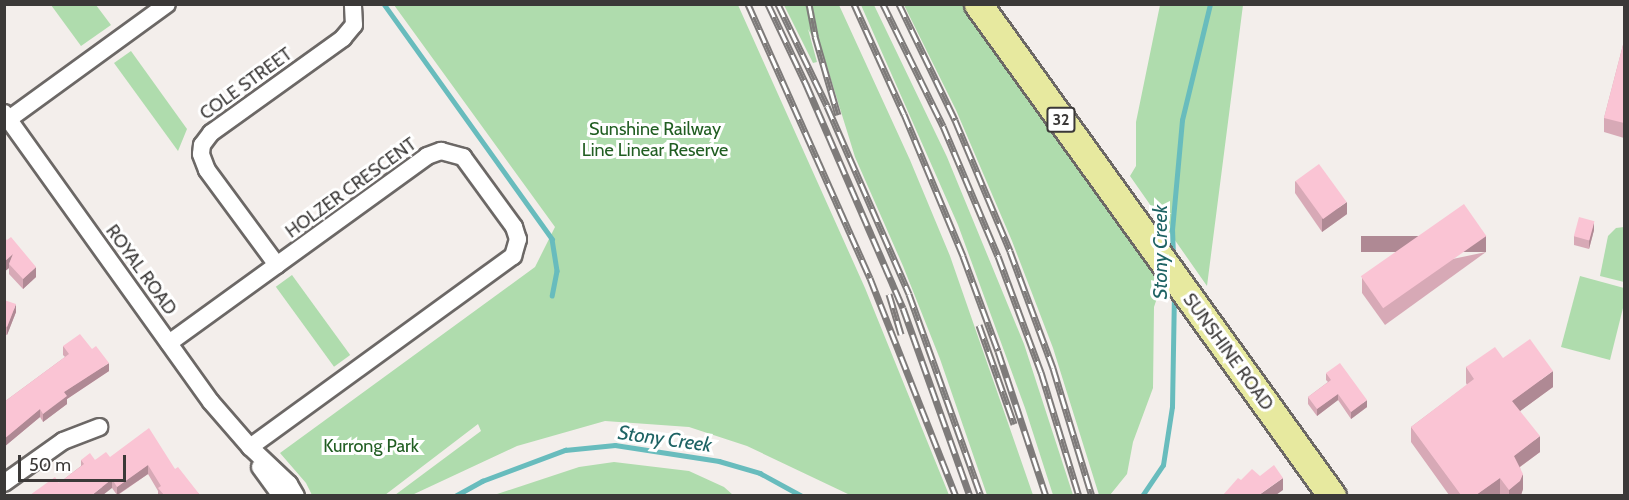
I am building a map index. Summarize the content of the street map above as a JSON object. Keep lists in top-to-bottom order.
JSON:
{
  "streets": {
    "main road": ["32", "SUNSHINE ROAD"],
    "street": ["COLE STREET", "HOLZER CRESCENT", "ROYAL ROAD"]
  },
  "crossings": [
    ["COLE STREET", "HOLZER CRESCENT"],
    ["HOLZER CRESCENT", "ROYAL ROAD"]
  ],
  "water": ["Stony Creek"],
  "parks": ["Sunshine Railway Line Linear Reserve", "Kurrong Park"],
  "scale_bar": "50 m"
}
